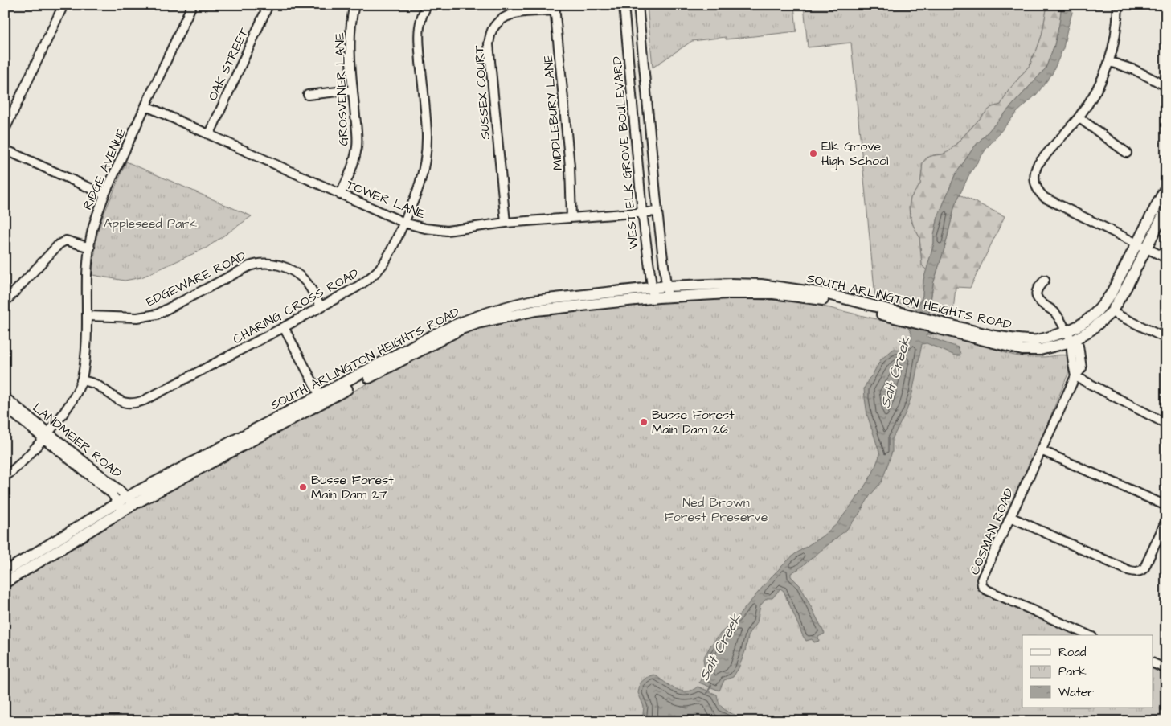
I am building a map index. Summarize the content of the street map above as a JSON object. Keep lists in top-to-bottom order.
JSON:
{
  "streets": {
    "main road": ["SOUTH ARLINGTON HEIGHTS ROAD"],
    "street": [
      "OAK STREET",
      "GROSVENER LANE",
      "SUSSEX COURT",
      "MIDDLEBURY LANE",
      "WEST ELK GROVE BOULEVARD",
      "RIDGE AVENUE",
      "TOWER LANE",
      "EDGEWARE ROAD",
      "CHARING CROSS ROAD",
      "LANDMEIER ROAD",
      "COSMAN ROAD"
    ]
  },
  "crossings": [
    ["OAK STREET", "TOWER LANE"],
    ["GROSVENER LANE", "TOWER LANE"],
    ["SUSSEX COURT", "MIDDLEBURY LANE"],
    ["SUSSEX COURT", "TOWER LANE"],
    ["MIDDLEBURY LANE", "TOWER LANE"],
    ["WEST ELK GROVE BOULEVARD", "TOWER LANE"],
    ["WEST ELK GROVE BOULEVARD", "SOUTH ARLINGTON HEIGHTS ROAD"],
    ["RIDGE AVENUE", "TOWER LANE"],
    ["RIDGE AVENUE", "EDGEWARE ROAD"],
    ["RIDGE AVENUE", "CHARING CROSS ROAD"],
    ["RIDGE AVENUE", "LANDMEIER ROAD"],
    ["TOWER LANE", "CHARING CROSS ROAD"],
    ["EDGEWARE ROAD", "CHARING CROSS ROAD"],
    ["SOUTH ARLINGTON HEIGHTS ROAD", "LANDMEIER ROAD"],
    ["SOUTH ARLINGTON HEIGHTS ROAD", "COSMAN ROAD"]
  ],
  "water": ["Salt Creek"],
  "parks": ["Appleseed Park", "Ned Brown Forest Preserve"],
  "places": ["Elk Grove High School", "Busse Forest Main Dam 26", "Busse Forest Main Dam 27"],
  "legend": ["Road", "Park", "Water"]
}
